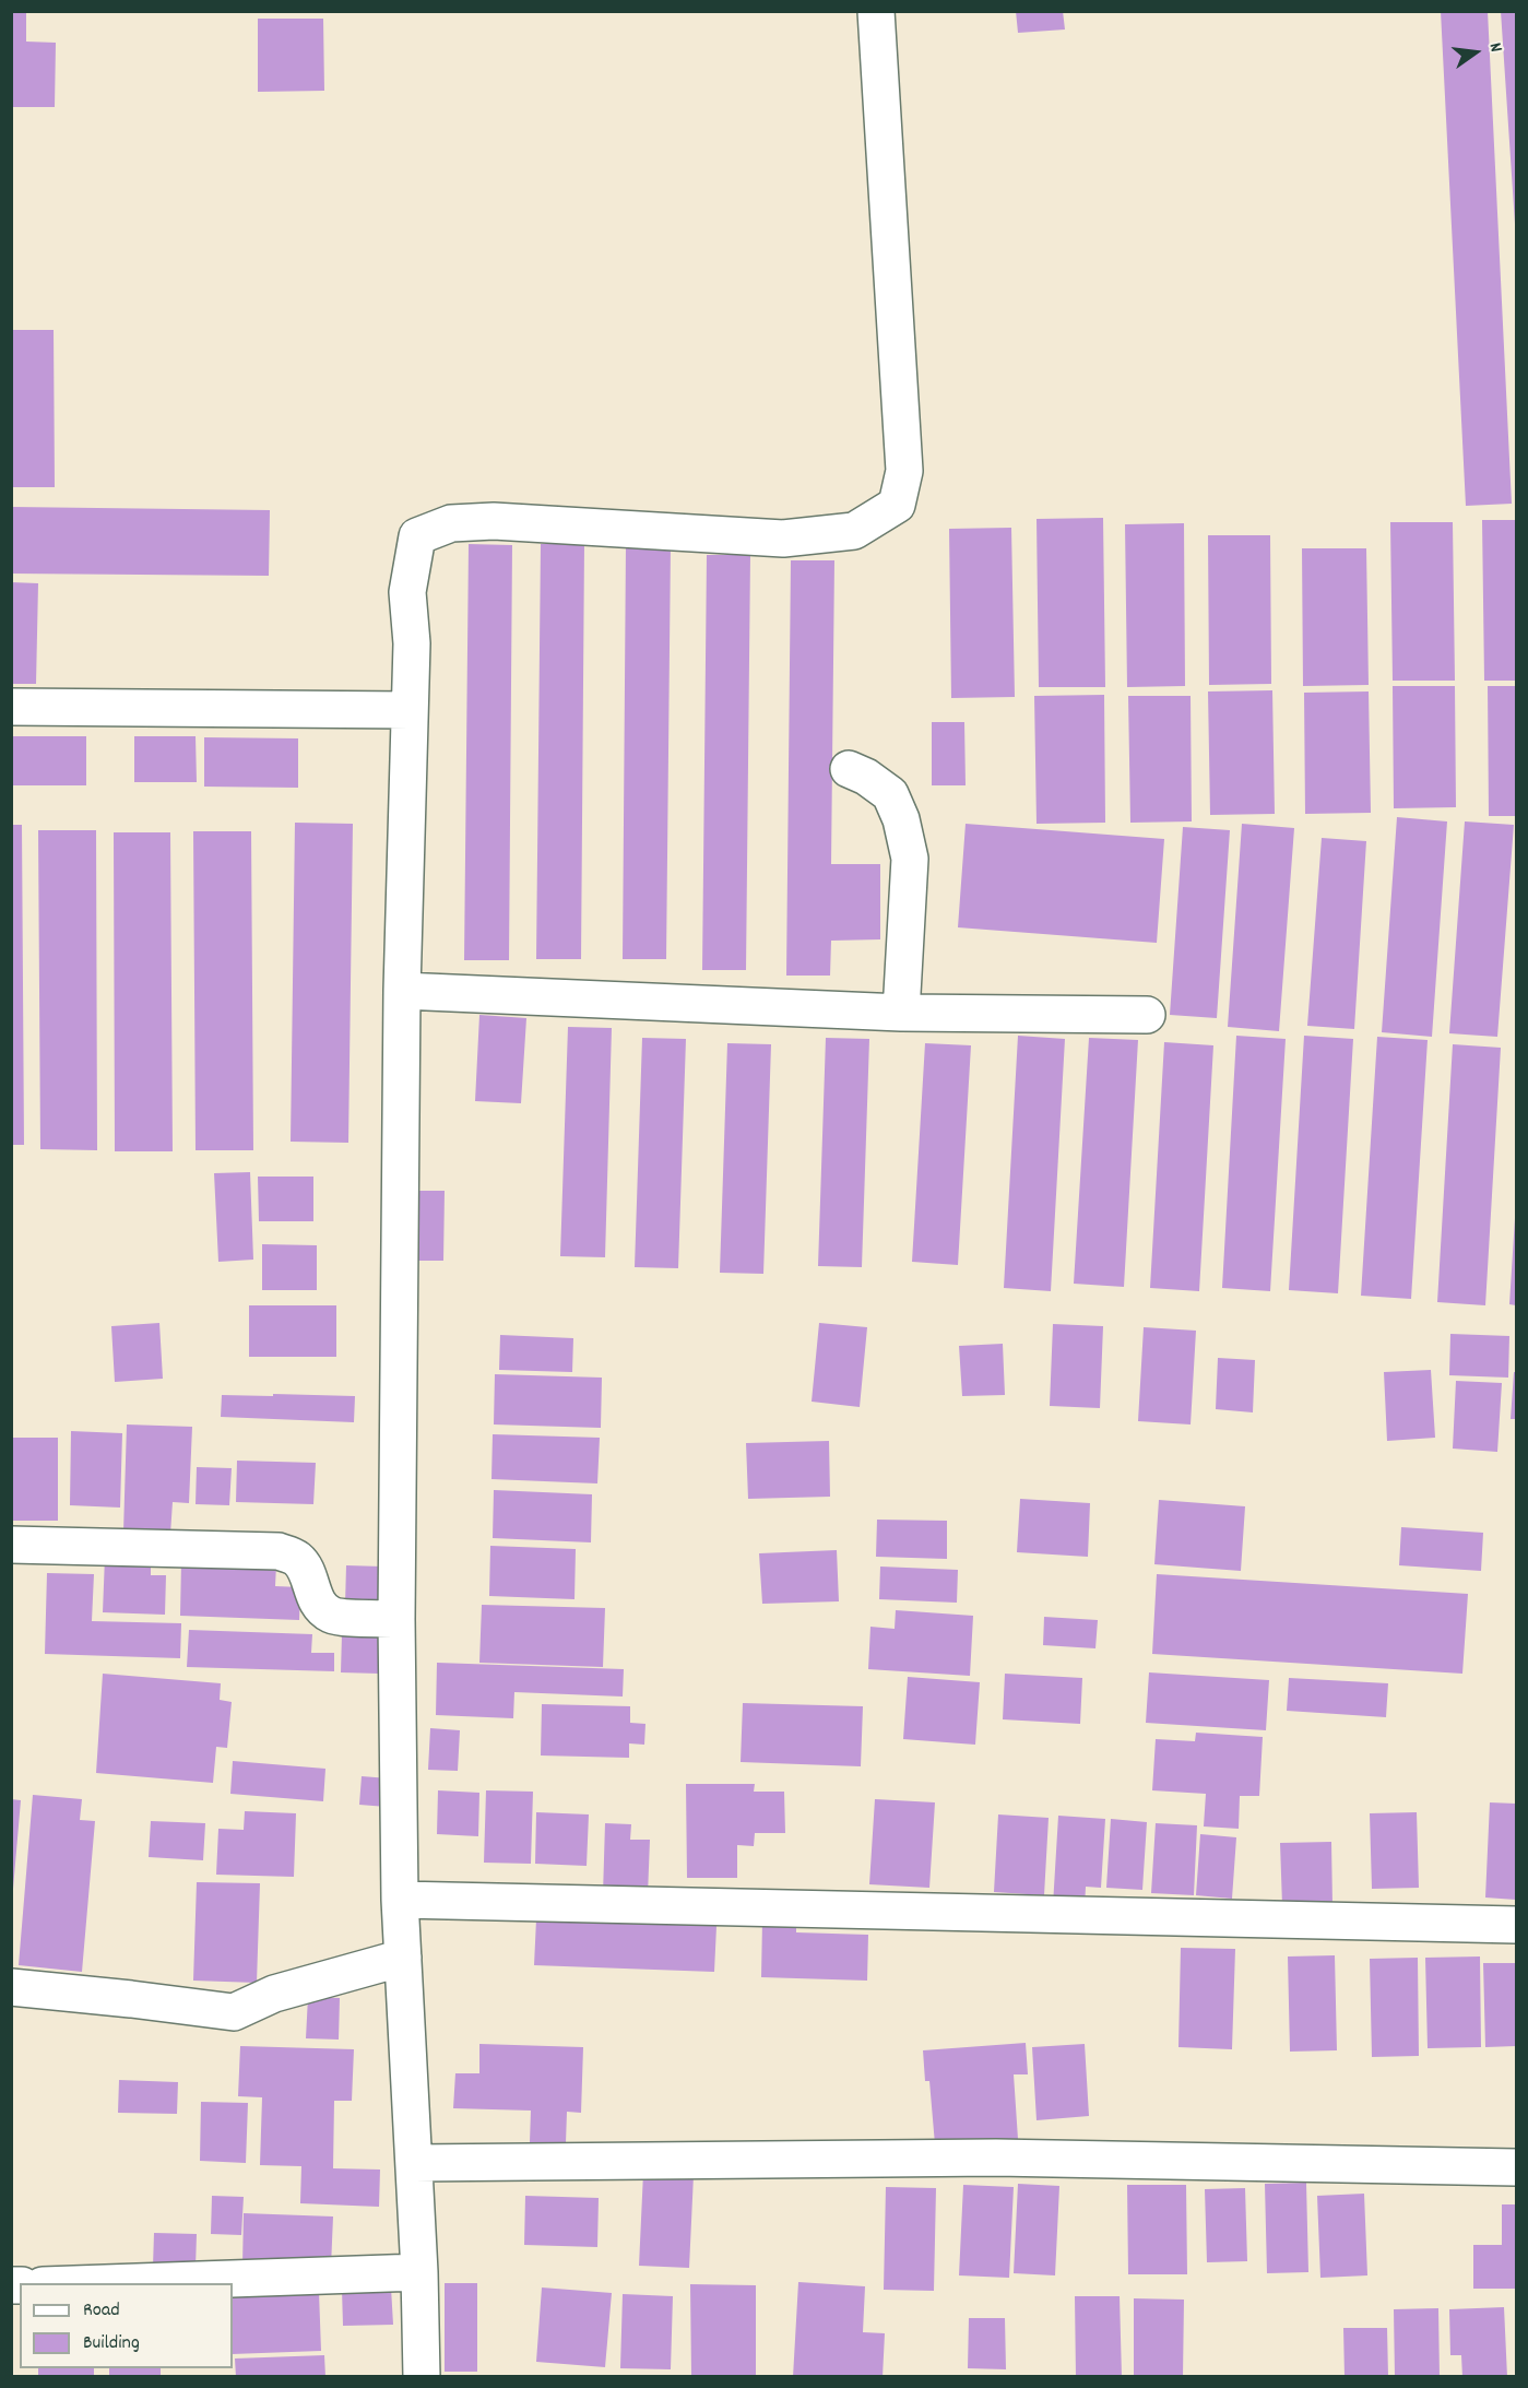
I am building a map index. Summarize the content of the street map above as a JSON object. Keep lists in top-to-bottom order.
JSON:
{
  "legend": ["Road", "Building"],
  "north": "right"
}
